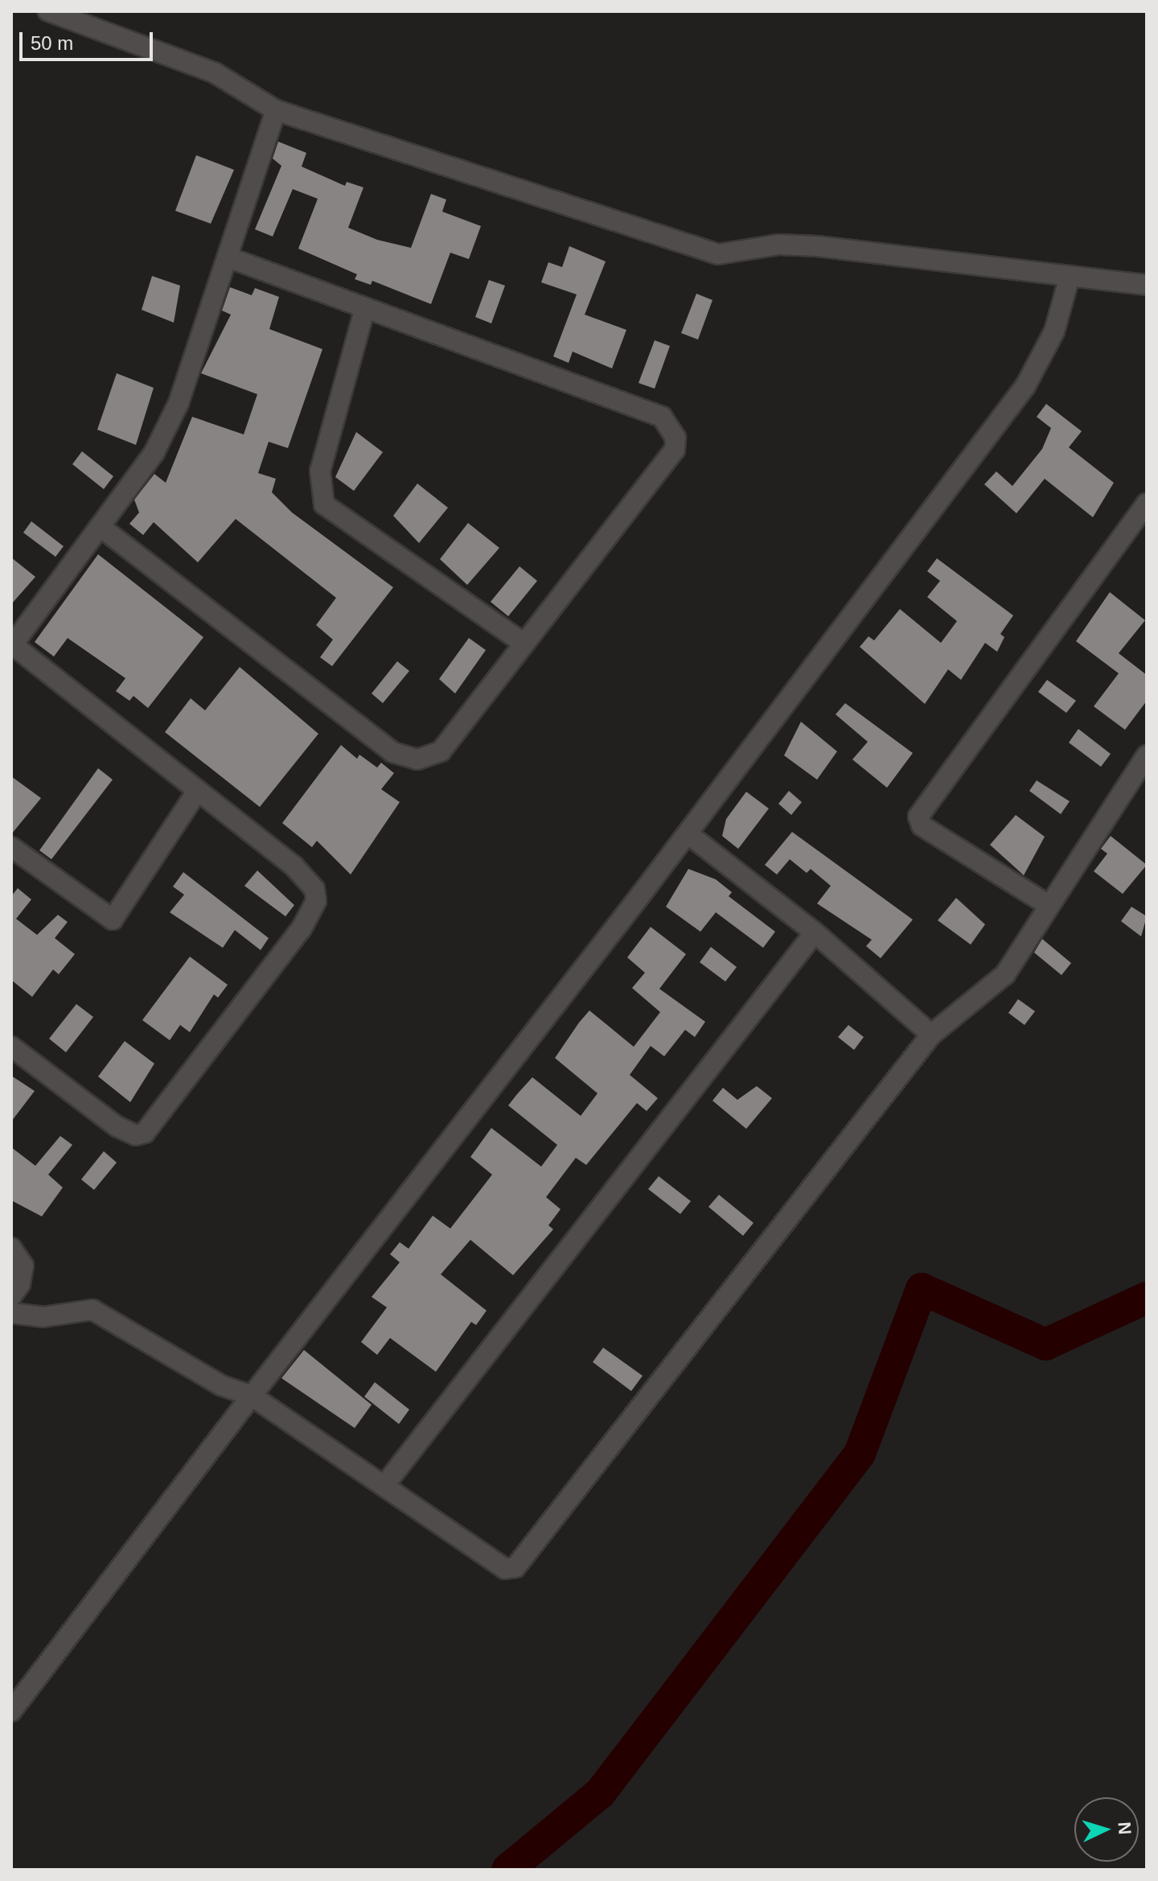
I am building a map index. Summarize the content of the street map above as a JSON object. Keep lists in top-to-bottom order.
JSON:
{
  "scale_bar": "50 m",
  "north": "right"
}
